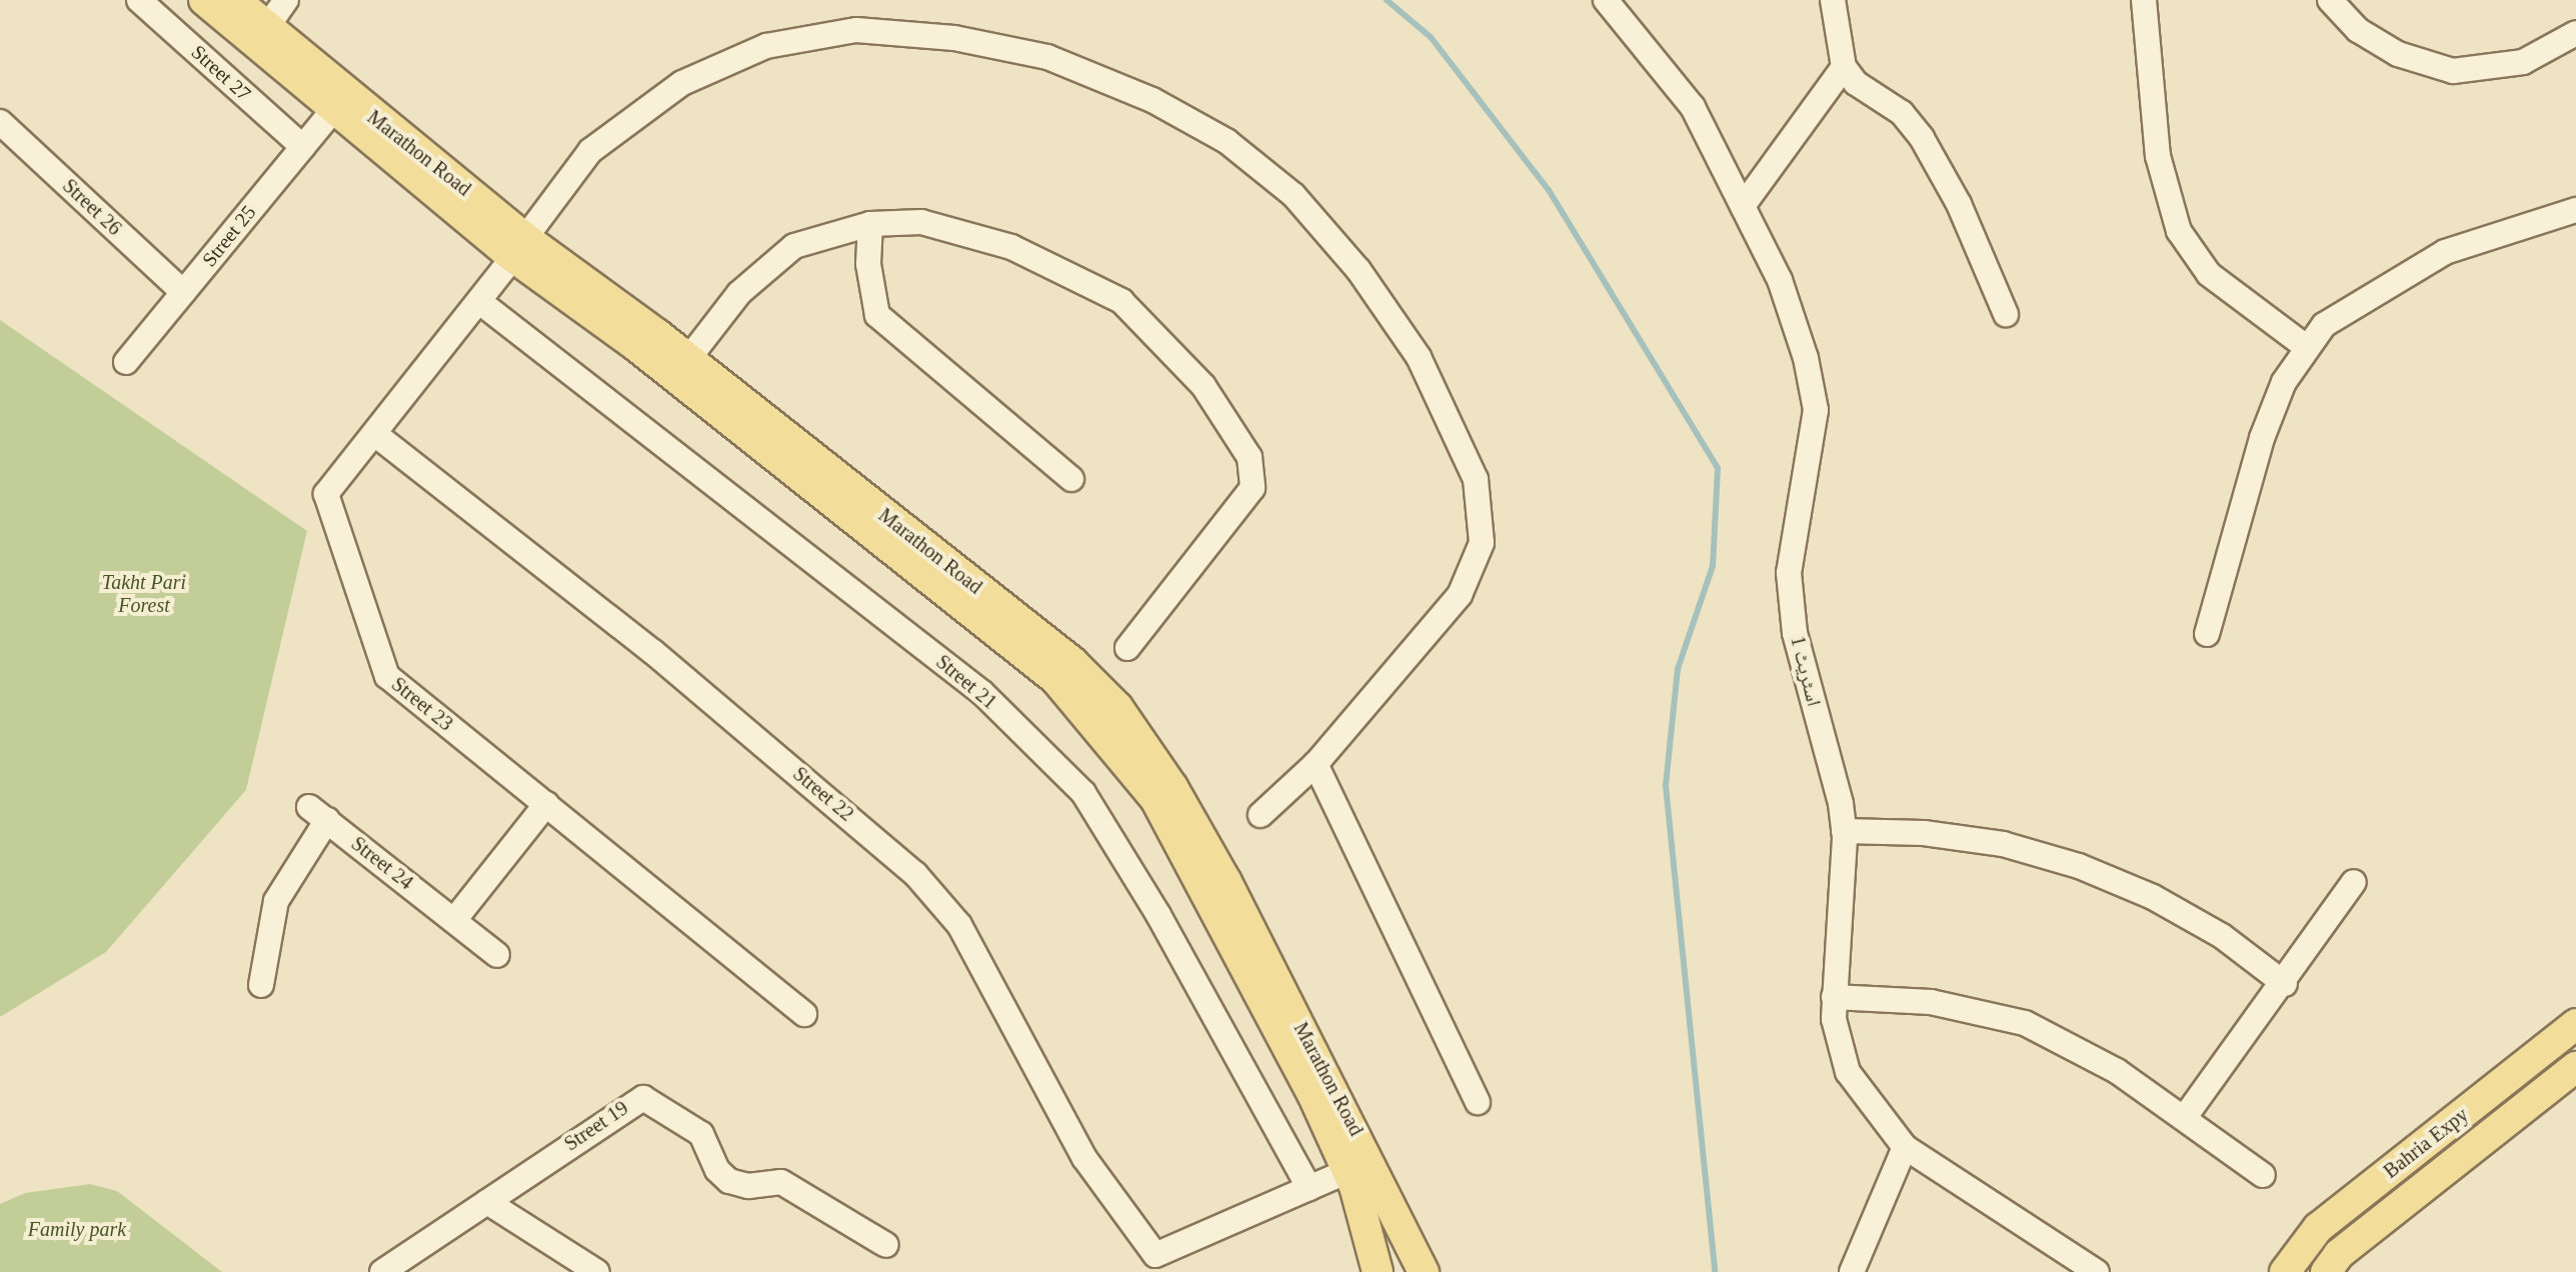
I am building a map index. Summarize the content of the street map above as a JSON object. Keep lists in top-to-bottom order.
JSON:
{
  "streets": {
    "main road": ["Marathon Road", "Bahria Expy"],
    "street": [
      "Street 27",
      "Street 26",
      "Street 25",
      "اسٹریٹ 1",
      "Street 21",
      "Street 23",
      "Street 22",
      "Street 24",
      "Street 19"
    ]
  },
  "crossings": [
    ["Street 27", "Street 25"],
    ["Marathon Road", "Street 25"],
    ["Marathon Road", "Street 23"],
    ["Street 26", "Street 25"],
    ["Street 21", "Street 23"],
    ["Street 21", "Street 22"],
    ["Street 23", "Street 22"]
  ],
  "parks": ["Takht Pari Forest", "Family park"]
}
